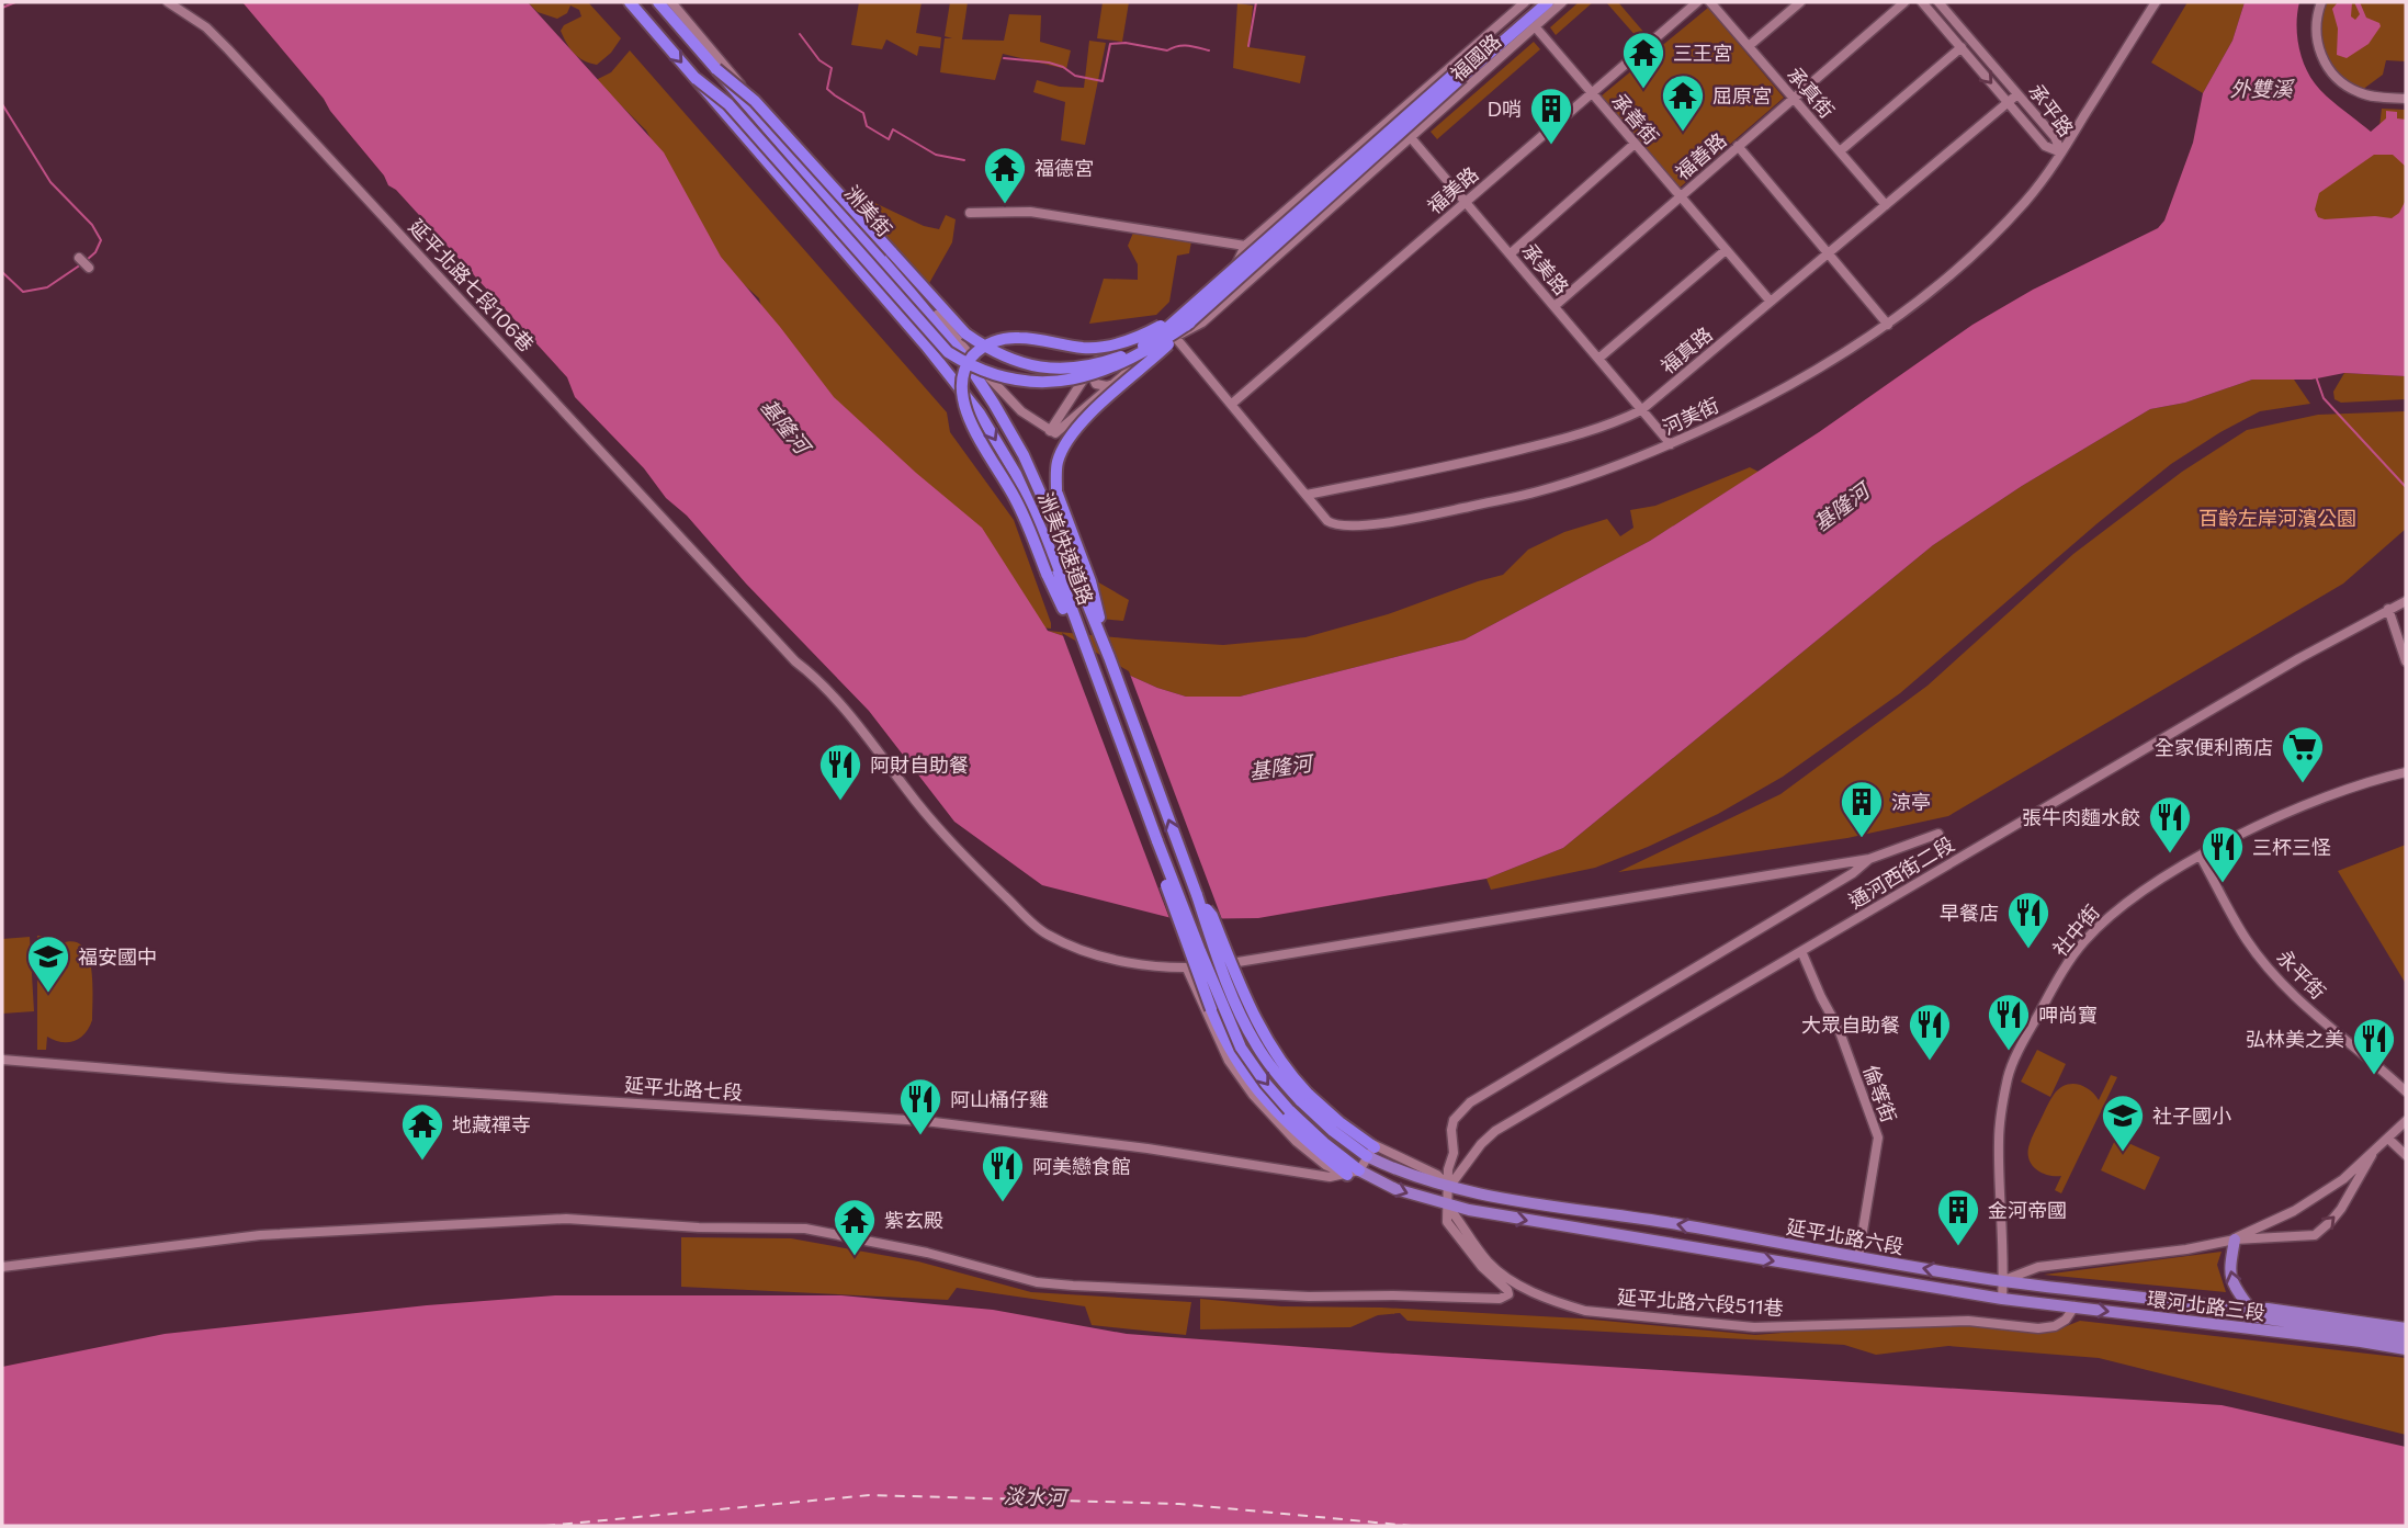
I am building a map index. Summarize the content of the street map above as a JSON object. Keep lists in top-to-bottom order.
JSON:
{
  "streets": {
    "highway": ["洲美快速道路"],
    "main road": ["延平北路七段", "延平北路六段", "環河北路三段"],
    "street": [
      "福國路",
      "承真街",
      "承平路",
      "承善街",
      "福善路",
      "福美路",
      "洲美街",
      "承美路",
      "延平北路七段106巷",
      "福真路",
      "河美街",
      "通河西街二段",
      "社中街",
      "永平街",
      "倫等街",
      "延平北路六段511巷"
    ]
  },
  "crossings": [
    ["福國路", "承善街"],
    ["福國路", "承美路"],
    ["承真街", "福善路"],
    ["承真街", "福真路"],
    ["承平路", "福真路"],
    ["承平路", "河美街"],
    ["承善街", "福善路"],
    ["承善街", "福美路"],
    ["承善街", "福真路"],
    ["福善路", "承美路"],
    ["福美路", "承美路"],
    ["福美路", "河美街"],
    ["承美路", "福真路"],
    ["承美路", "河美街"],
    ["福真路", "河美街"],
    ["洲美快速道路", "延平北路七段"],
    ["通河西街二段", "倫等街"],
    ["通河西街二段", "延平北路六段"],
    ["社中街", "永平街"],
    ["社中街", "延平北路六段"],
    ["社中街", "環河北路三段"],
    ["延平北路七段", "延平北路六段"],
    ["延平北路七段", "延平北路六段511巷"],
    ["倫等街", "延平北路六段"],
    ["延平北路六段", "延平北路六段511巷"],
    ["延平北路六段", "環河北路三段"],
    ["延平北路六段511巷", "環河北路三段"]
  ],
  "water": ["外雙溪", "基隆河", "淡水河"],
  "parks": ["百齡左岸河濱公園"],
  "places": {
    "temple": [
      "三王宮",
      "屈原宮",
      "福德宮",
      "地藏禪寺",
      "紫玄殿"
    ],
    "building": ["D哨", "涼亭", "金河帝國"],
    "supermarket": ["全家便利商店"],
    "restaurant": [
      "阿財自助餐",
      "張牛肉麵水餃",
      "三杯三怪",
      "早餐店",
      "呷尚寶",
      "大眾自助餐",
      "弘林美之美",
      "阿山桶仔雞",
      "阿美戀食館"
    ],
    "school or university": ["福安國中", "社子國小"]
  }
}
